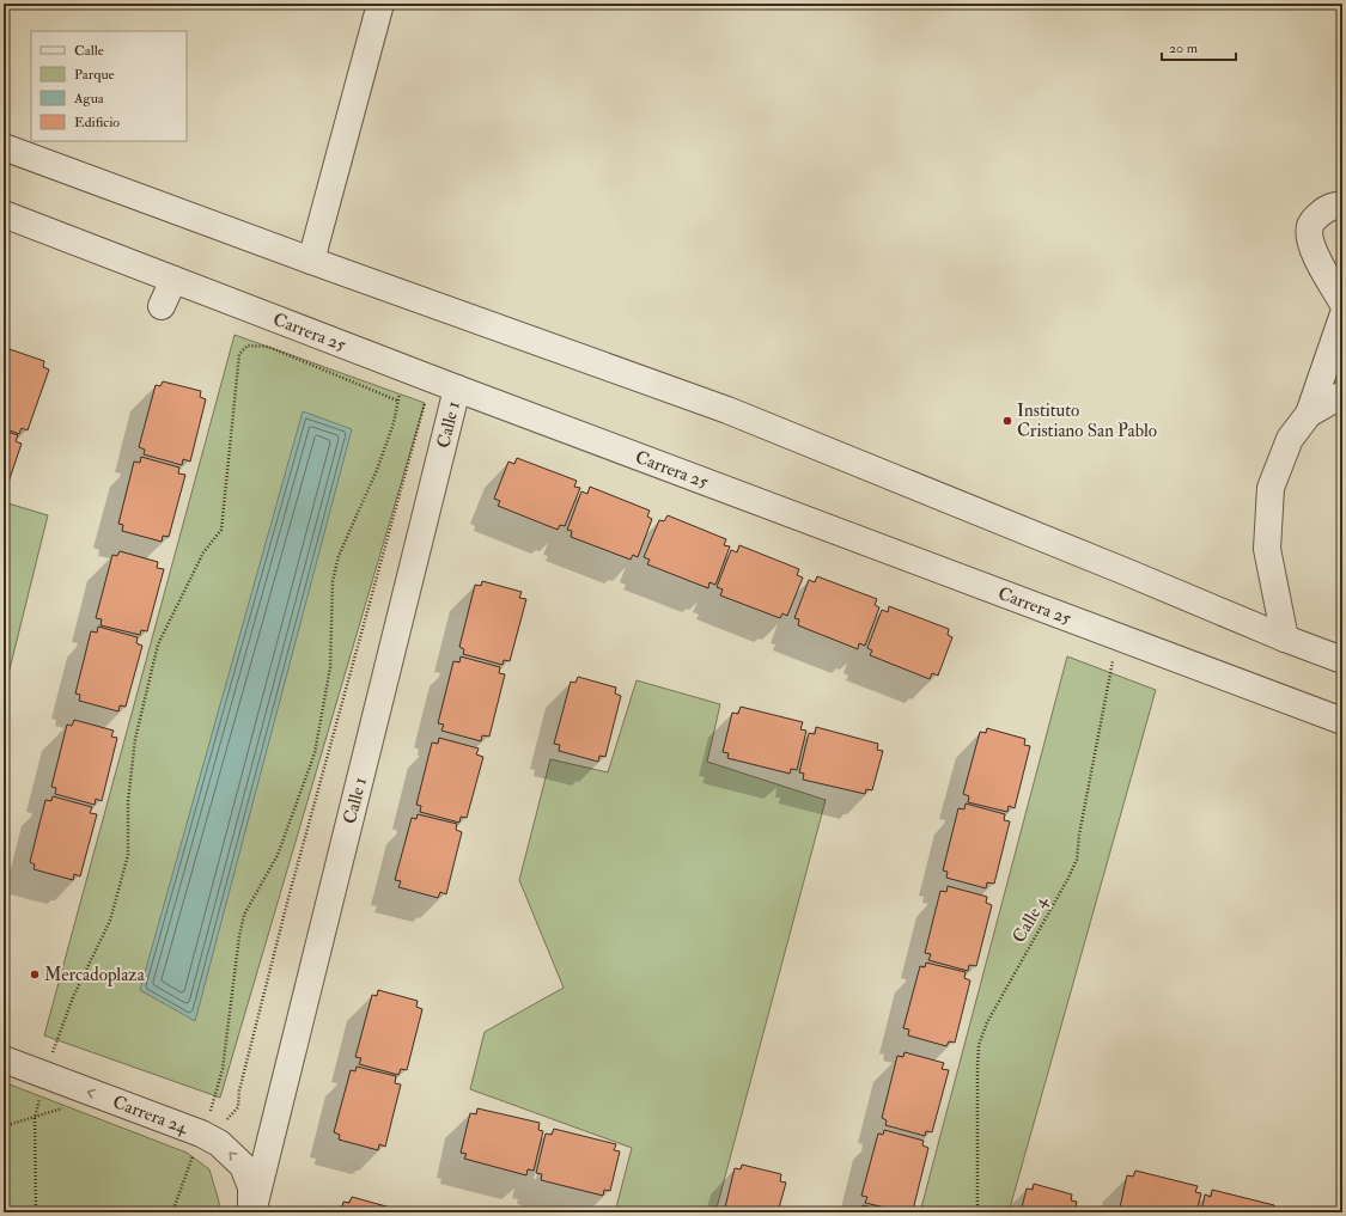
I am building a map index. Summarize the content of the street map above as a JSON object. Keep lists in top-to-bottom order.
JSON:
{
  "streets": {
    "street": ["Carrera 25", "Calle 1", "Carrera 24"],
    "path": ["Calle 4"]
  },
  "crossings": [
    ["Carrera 25", "Calle 1"],
    ["Carrera 25", "Calle 4"],
    ["Calle 1", "Carrera 24"]
  ],
  "one_way": ["Carrera 24"],
  "places": ["Instituto Cristiano San Pablo", "Mercadoplaza"],
  "legend": [
    "Calle",
    "Parque",
    "Agua",
    "Edificio"
  ],
  "scale_bar": "20 m"
}
